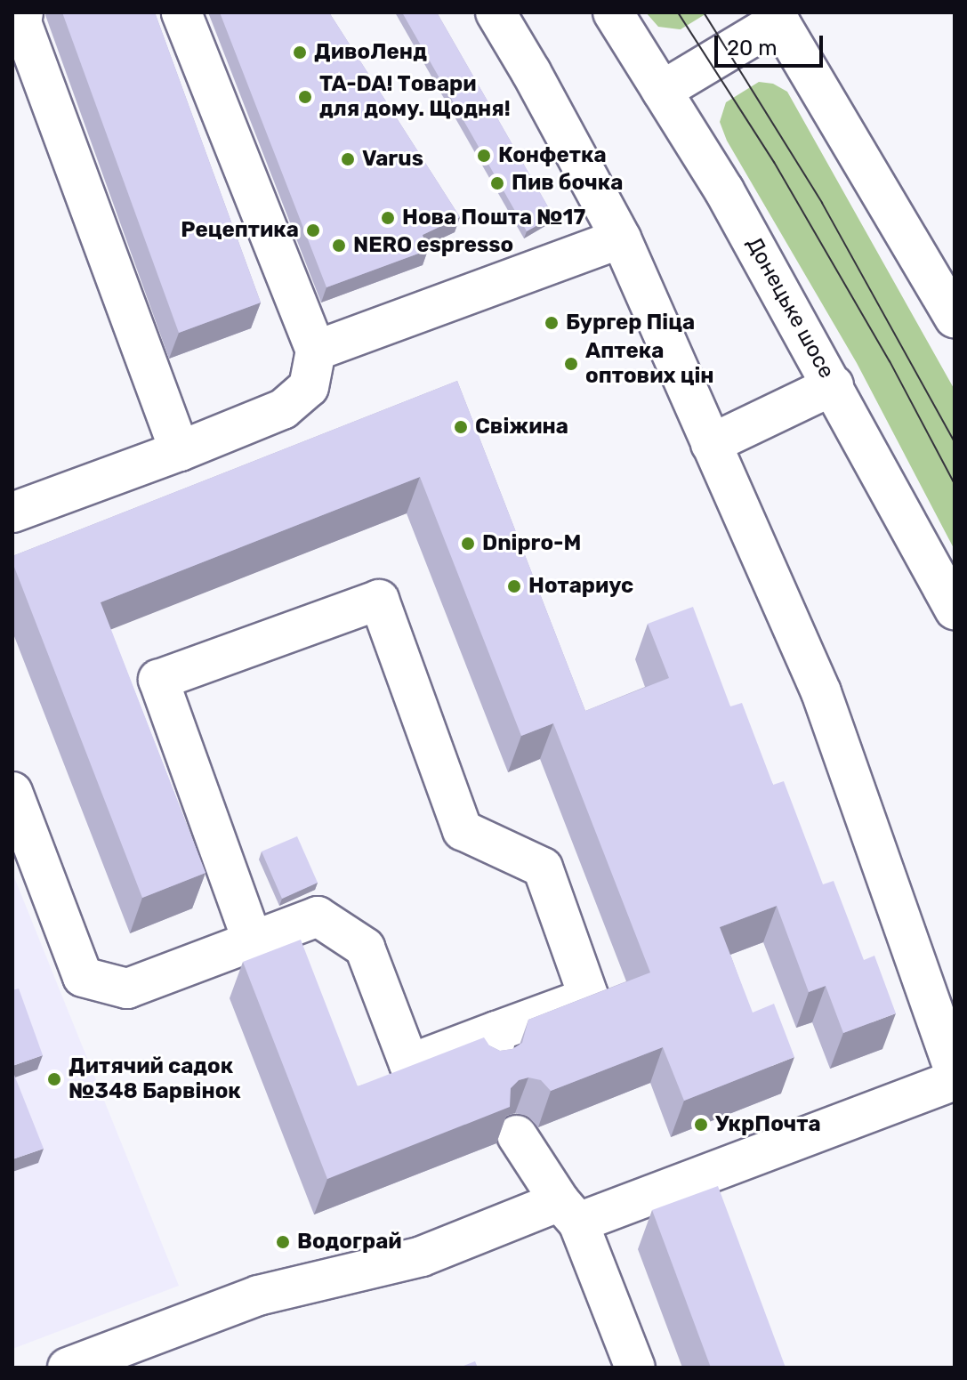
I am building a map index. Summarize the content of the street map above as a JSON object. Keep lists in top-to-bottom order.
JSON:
{
  "streets": {
    "main road": ["Донецьке шосе"]
  },
  "places": [
    "ДивоЛенд",
    "TA-DA! Товари для дому. Щодня!",
    "Конфетка",
    "Varus",
    "Пив бочка",
    "Нова Пошта №17",
    "Рецептика",
    "NERO espresso",
    "Бургер Піца",
    "Аптека оптових цін",
    "Свіжина",
    "Dnipro-M",
    "Нотариус",
    "Дитячий садок №348 Барвінок",
    "УкрПочта",
    "Водограй"
  ],
  "scale_bar": "20 m"
}
